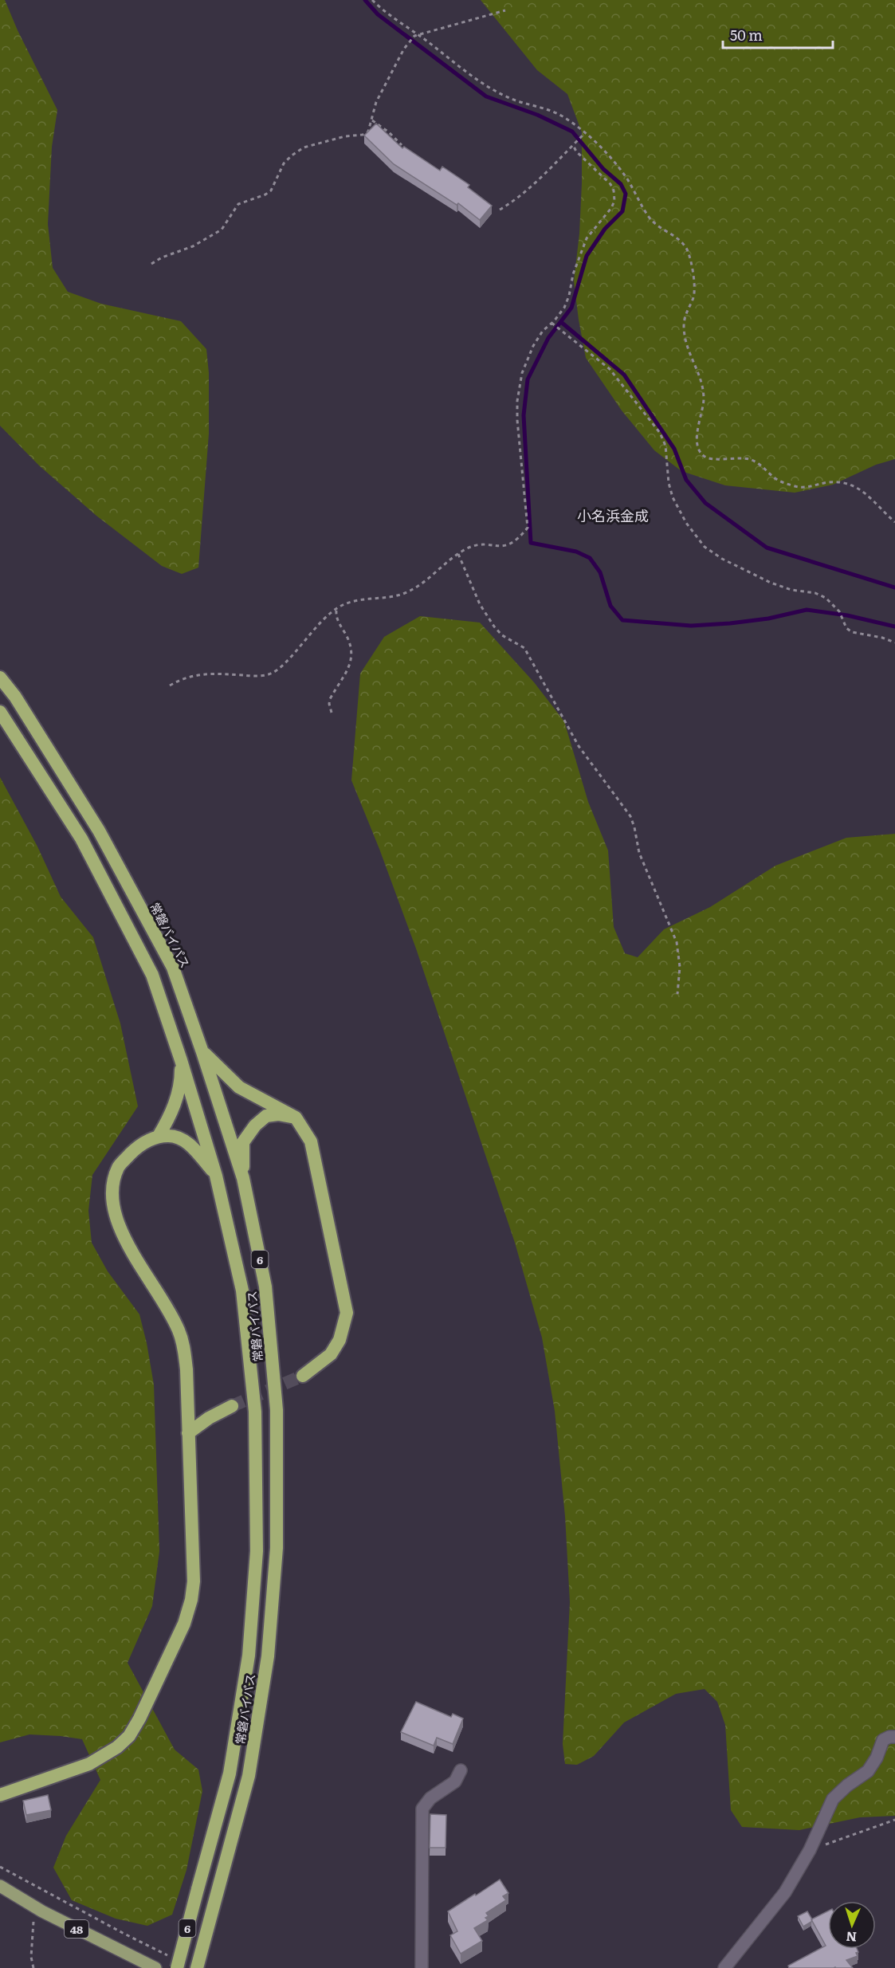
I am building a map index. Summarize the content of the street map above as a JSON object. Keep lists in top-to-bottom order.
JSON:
{
  "streets": {
    "highway": ["常磐バイパス", "6"],
    "main road": ["48"]
  },
  "districts": ["小名浜金成"],
  "scale_bar": "50 m",
  "north": "bottom"
}
